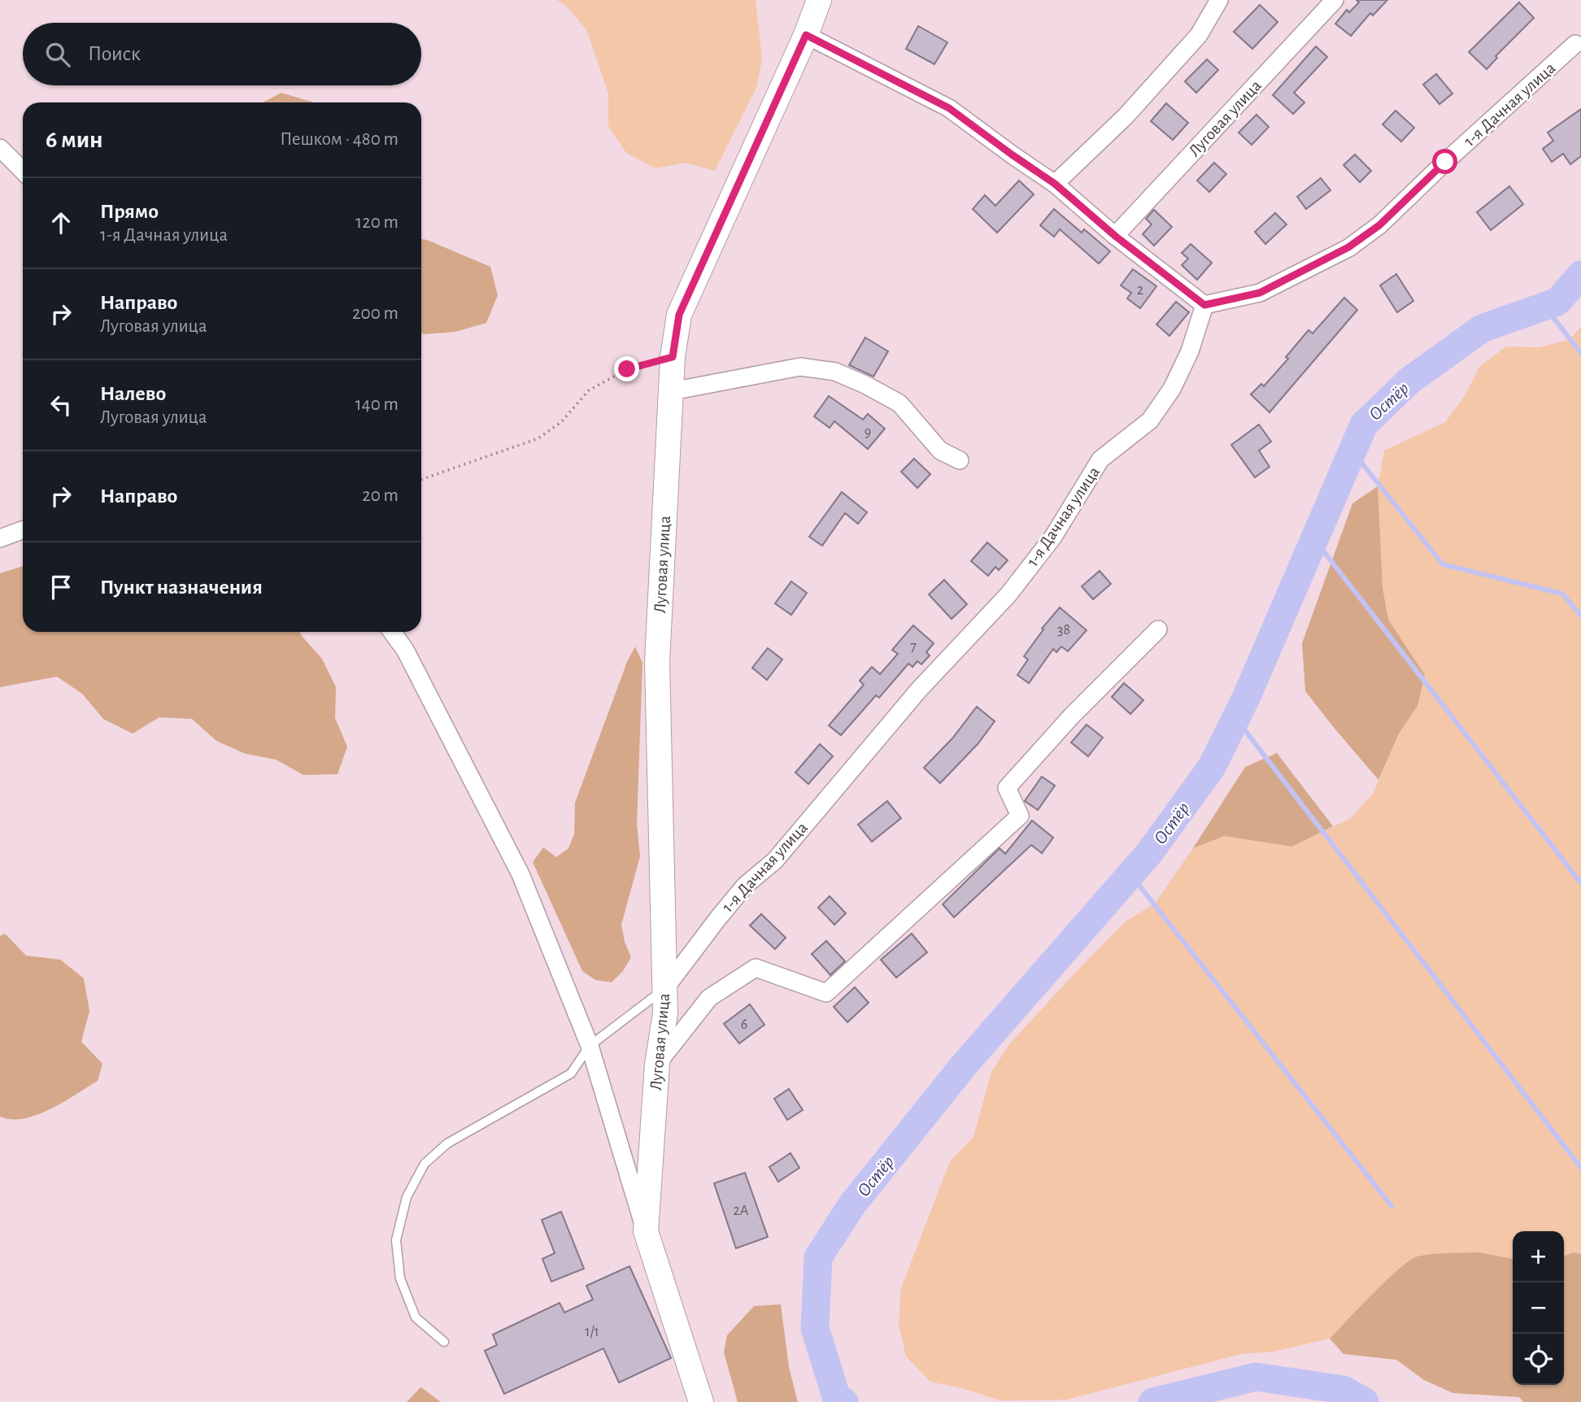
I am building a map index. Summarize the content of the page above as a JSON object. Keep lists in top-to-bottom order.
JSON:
{
  "streets": {
    "street": ["1-я Дачная улица", "Луговая улица"]
  },
  "crossings": [
    ["1-я Дачная улица", "Луговая улица"]
  ],
  "water": ["Остёр"],
  "house_numbers": [
    "2",
    "9",
    "38",
    "7",
    "6",
    "2А",
    "1/1"
  ],
  "page": {
    "search": "Поиск",
    "heading": ["6 мин", "Пешком · 480 m"],
    "list": [
      ["Прямо", "1-я Дачная улица", "120 m"],
      ["Направо", "Луговая улица", "200 m"],
      ["Налево", "Луговая улица", "140 m"],
      ["Направо", "20 m"],
      "Пункт назначения"
    ],
    "map_buttons": ["+", "−"]
  }
}
